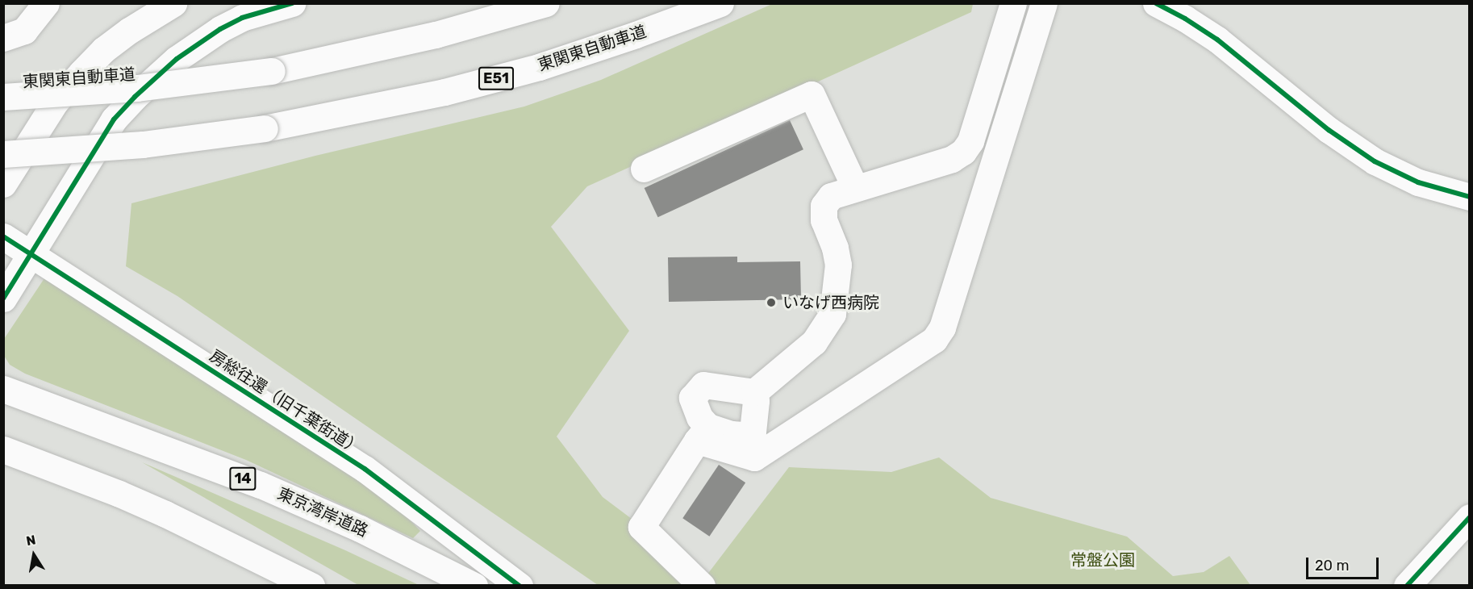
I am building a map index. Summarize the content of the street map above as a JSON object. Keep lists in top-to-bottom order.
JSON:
{
  "streets": {
    "main road": [
      "東関東自動車道",
      "E51",
      "房総往還（旧千葉街道）",
      "14",
      "東京湾岸道路"
    ]
  },
  "parks": ["常盤公園"],
  "places": ["いなげ西病院"],
  "scale_bar": "20 m",
  "north": "top"
}
